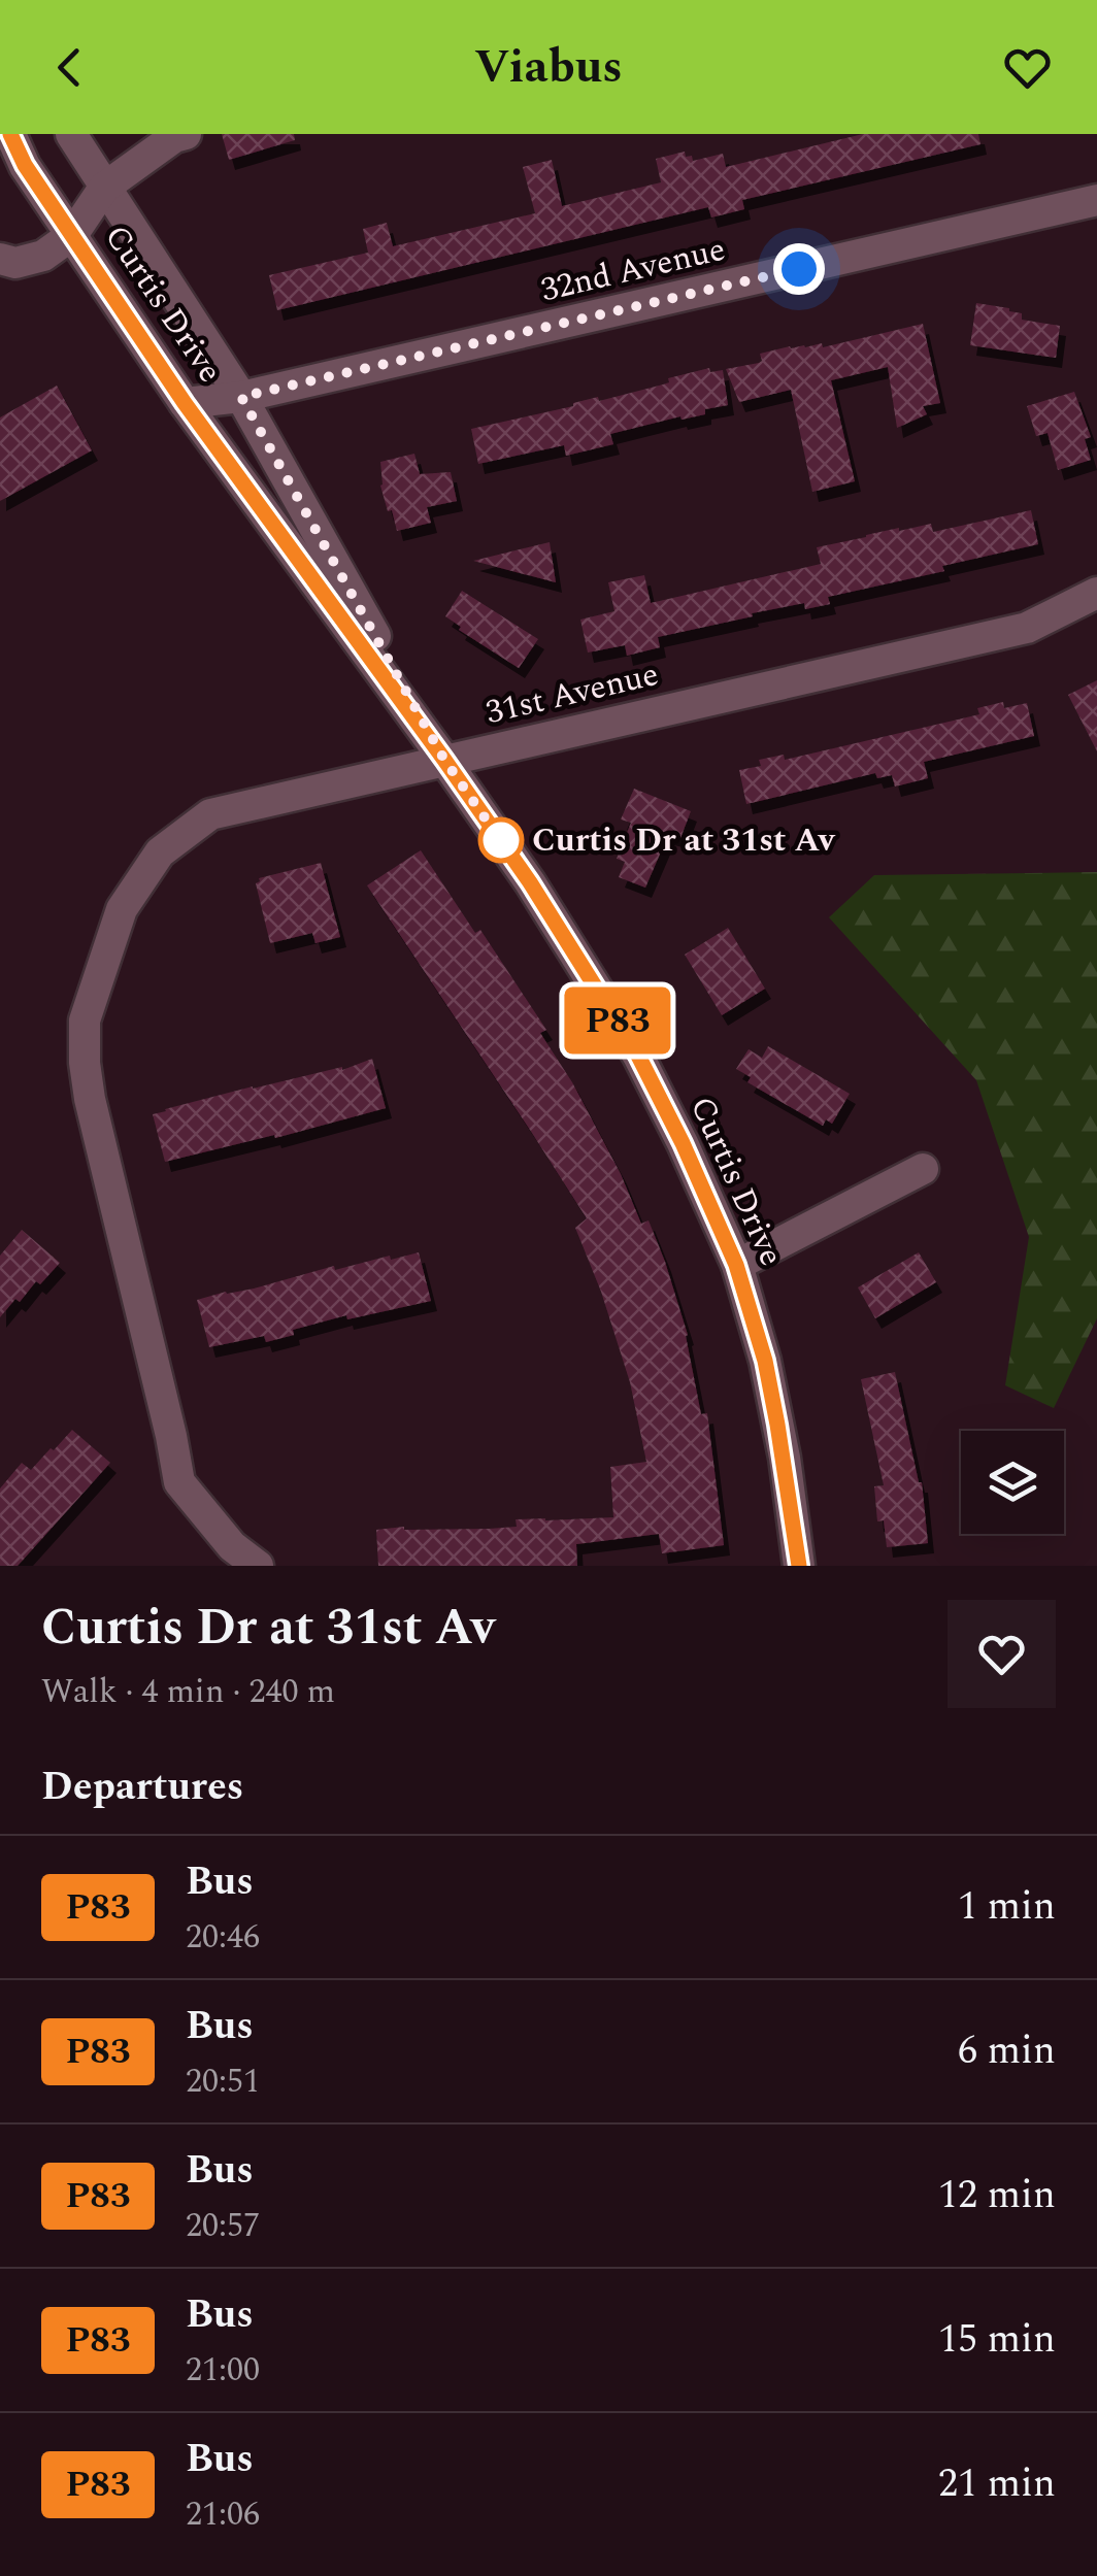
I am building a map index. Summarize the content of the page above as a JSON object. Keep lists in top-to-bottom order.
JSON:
{
  "streets": {
    "street": ["32nd Avenue", "Curtis Drive", "31st Avenue"]
  },
  "crossings": [
    ["32nd Avenue", "Curtis Drive"],
    ["Curtis Drive", "31st Avenue"]
  ],
  "places": ["Curtis Dr at 31st Av"],
  "lines": ["bus line P83"],
  "page": {
    "header": "Viabus",
    "on_map": "P83",
    "heading": [
      ["Curtis Dr at 31st Av", "Walk · 4 min · 240 m"],
      "Departures"
    ],
    "list": [
      {
        "mark": "P83",
        "name": "Bus",
        "note": "20:46",
        "value": "1 min"
      },
      {
        "mark": "P83",
        "name": "Bus",
        "note": "20:51",
        "value": "6 min"
      },
      {
        "mark": "P83",
        "name": "Bus",
        "note": "20:57",
        "value": "12 min"
      },
      {
        "mark": "P83",
        "name": "Bus",
        "note": "21:00",
        "value": "15 min"
      },
      {
        "mark": "P83",
        "name": "Bus",
        "note": "21:06",
        "value": "21 min"
      }
    ]
  }
}
